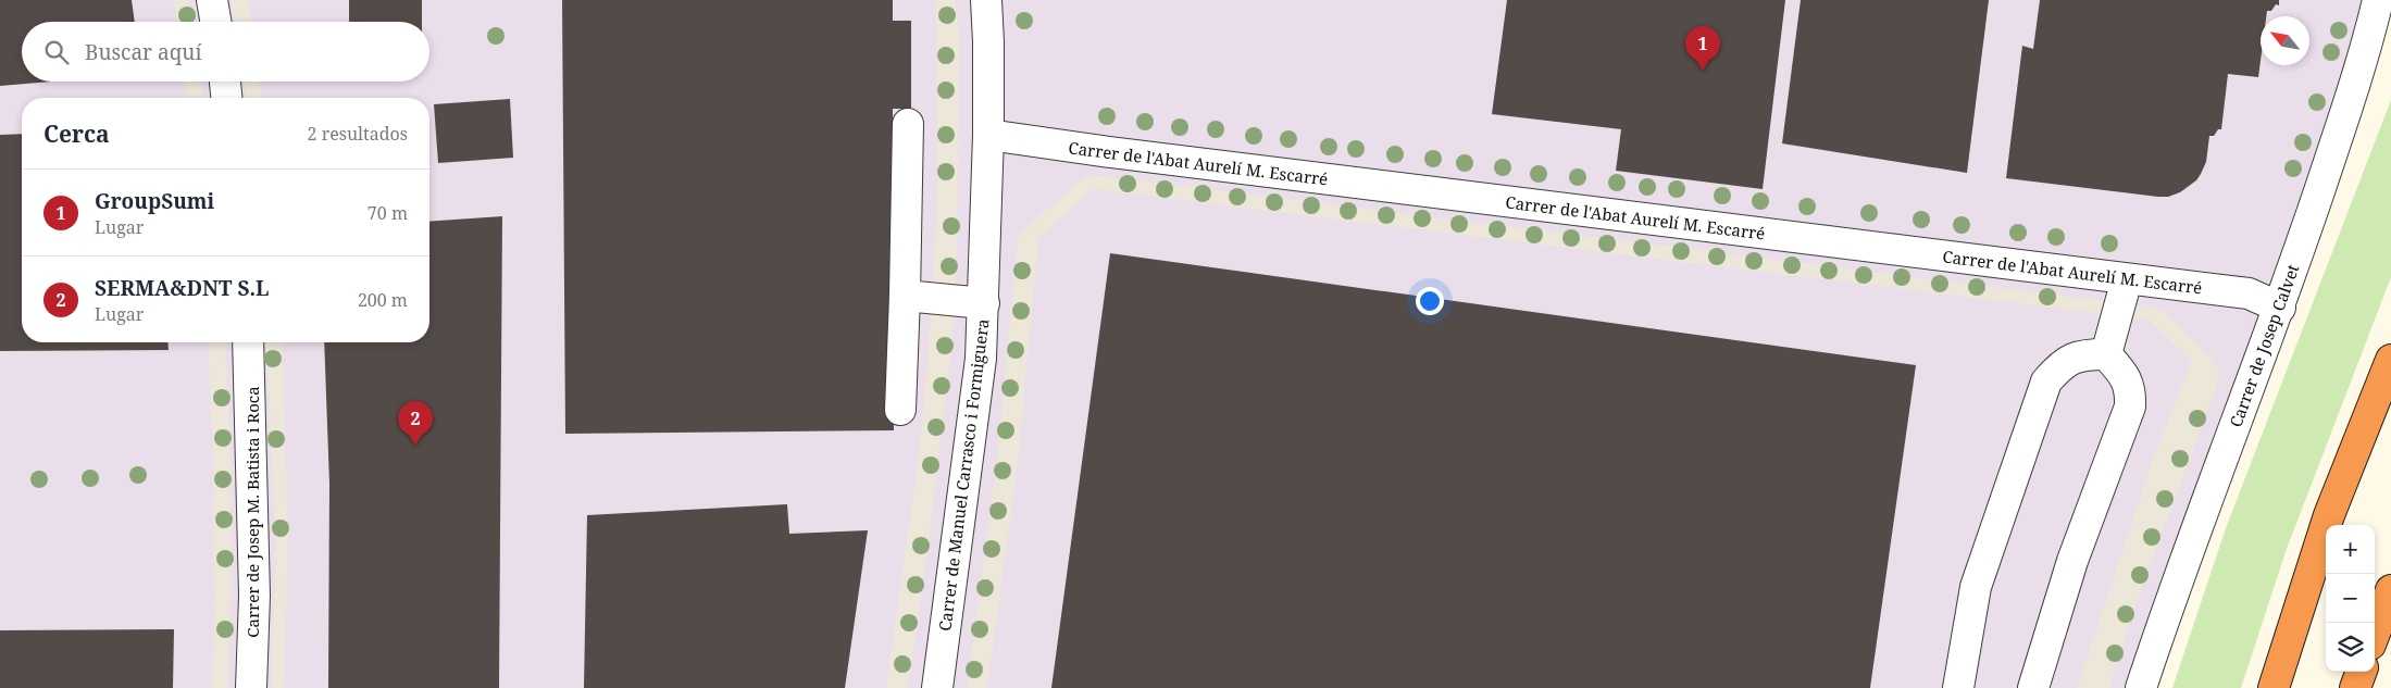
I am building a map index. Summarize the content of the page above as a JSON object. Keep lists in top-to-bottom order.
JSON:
{
  "streets": {
    "street": [
      "Carrer de l'Abat Aurelí M. Escarré",
      "Carrer de Josep Calvet",
      "Carrer de Manuel Carrasco i Formiguera",
      "Carrer de Josep M. Batista i Roca"
    ]
  },
  "crossings": [
    ["Carrer de l'Abat Aurelí M. Escarré", "Carrer de Josep Calvet"],
    ["Carrer de l'Abat Aurelí M. Escarré", "Carrer de Manuel Carrasco i Formiguera"]
  ],
  "north": "top left",
  "page": {
    "search": "Buscar aquí",
    "pins": ["1", "2"],
    "heading": ["Cerca", "2 resultados"],
    "list": [
      {
        "mark": "1",
        "name": "GroupSumi",
        "note": "Lugar",
        "value": "70 m"
      },
      {
        "mark": "2",
        "name": "SERMA&DNT S.L",
        "note": "Lugar",
        "value": "200 m"
      }
    ],
    "map_buttons": ["+", "−"]
  }
}
